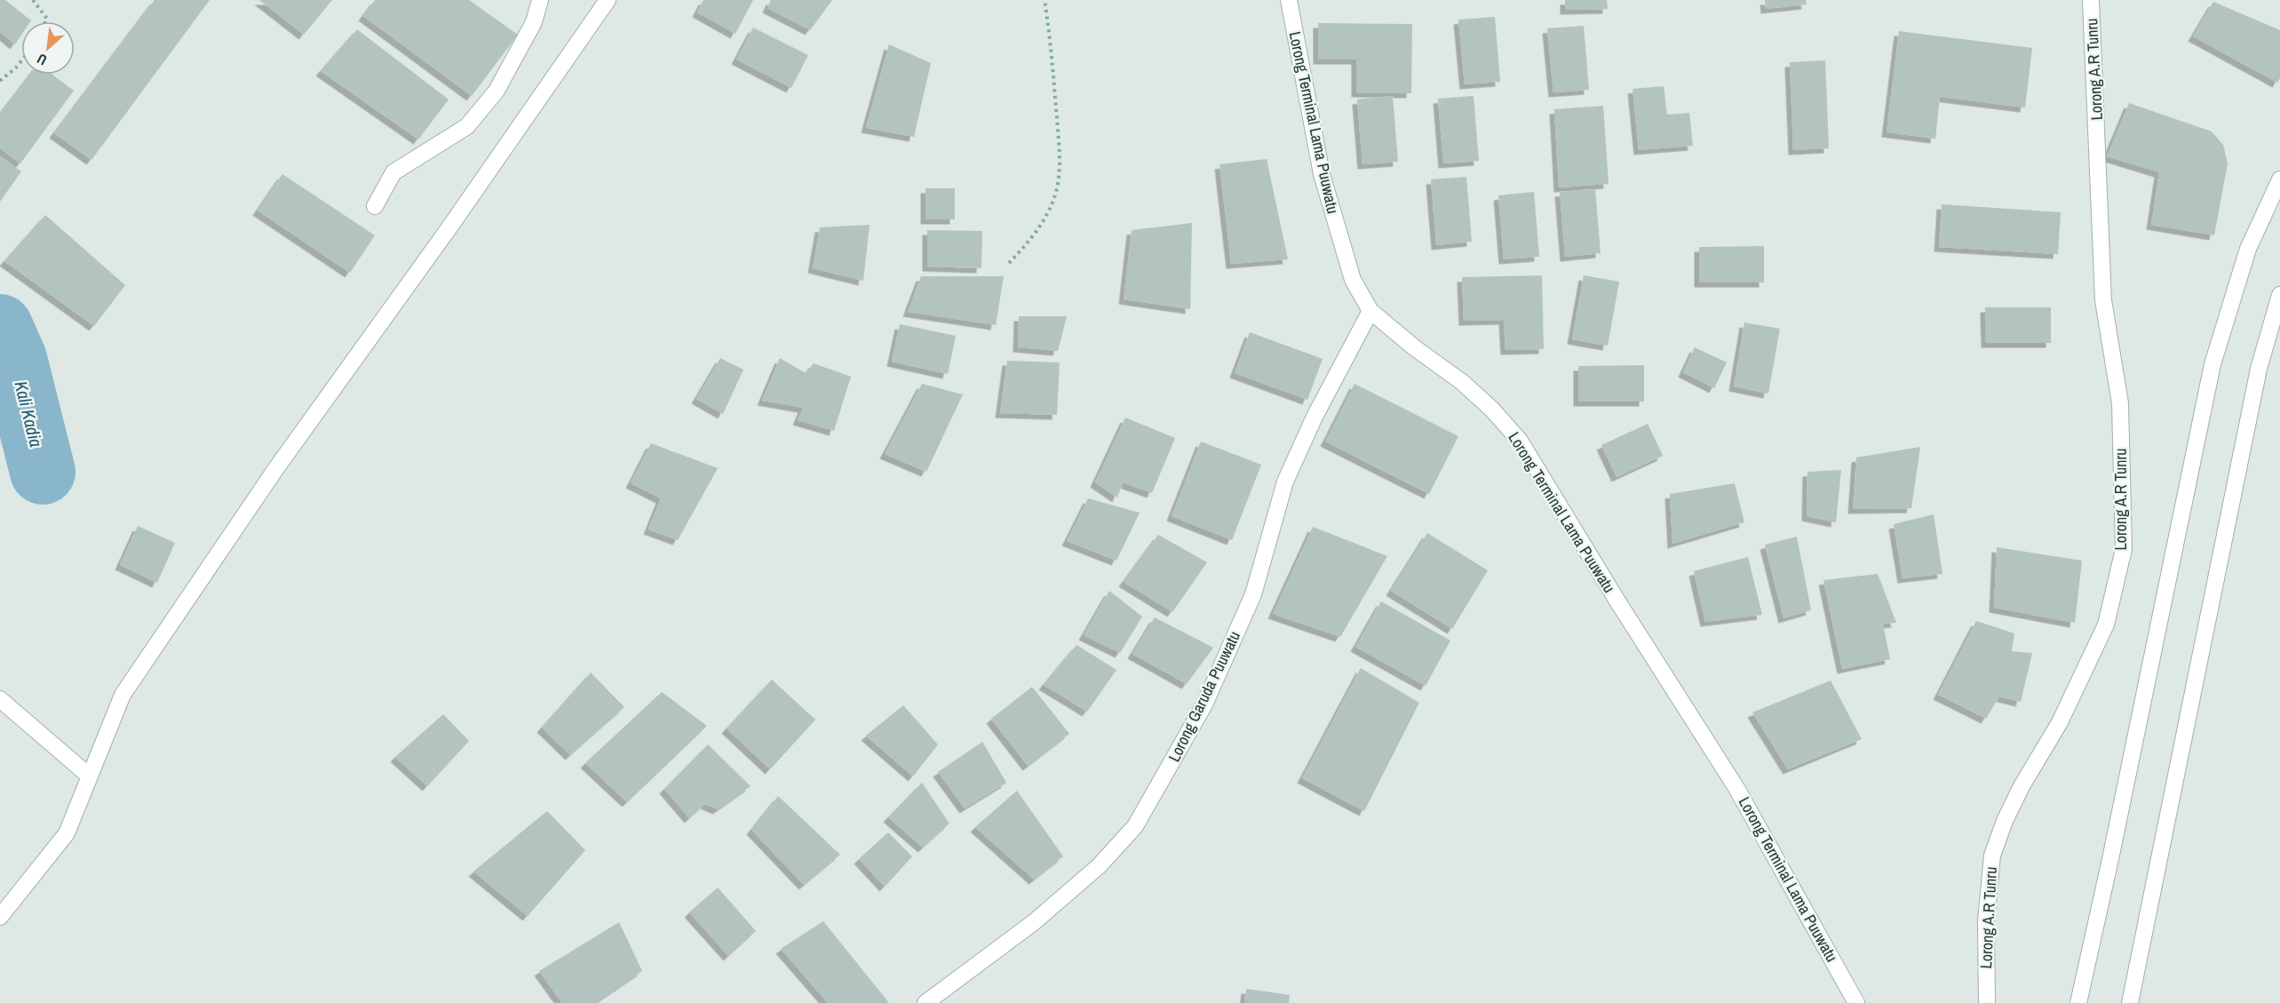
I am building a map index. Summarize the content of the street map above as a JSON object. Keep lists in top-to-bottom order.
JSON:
{
  "streets": {
    "street": ["Lorong A.R Tunru", "Lorong Terminal Lama Puuwatu", "Lorong Garuda Puuwatu"]
  },
  "crossings": [
    ["Lorong Terminal Lama Puuwatu", "Lorong Garuda Puuwatu"]
  ],
  "water": ["Kali Kadia"],
  "north": "bottom left"
}
